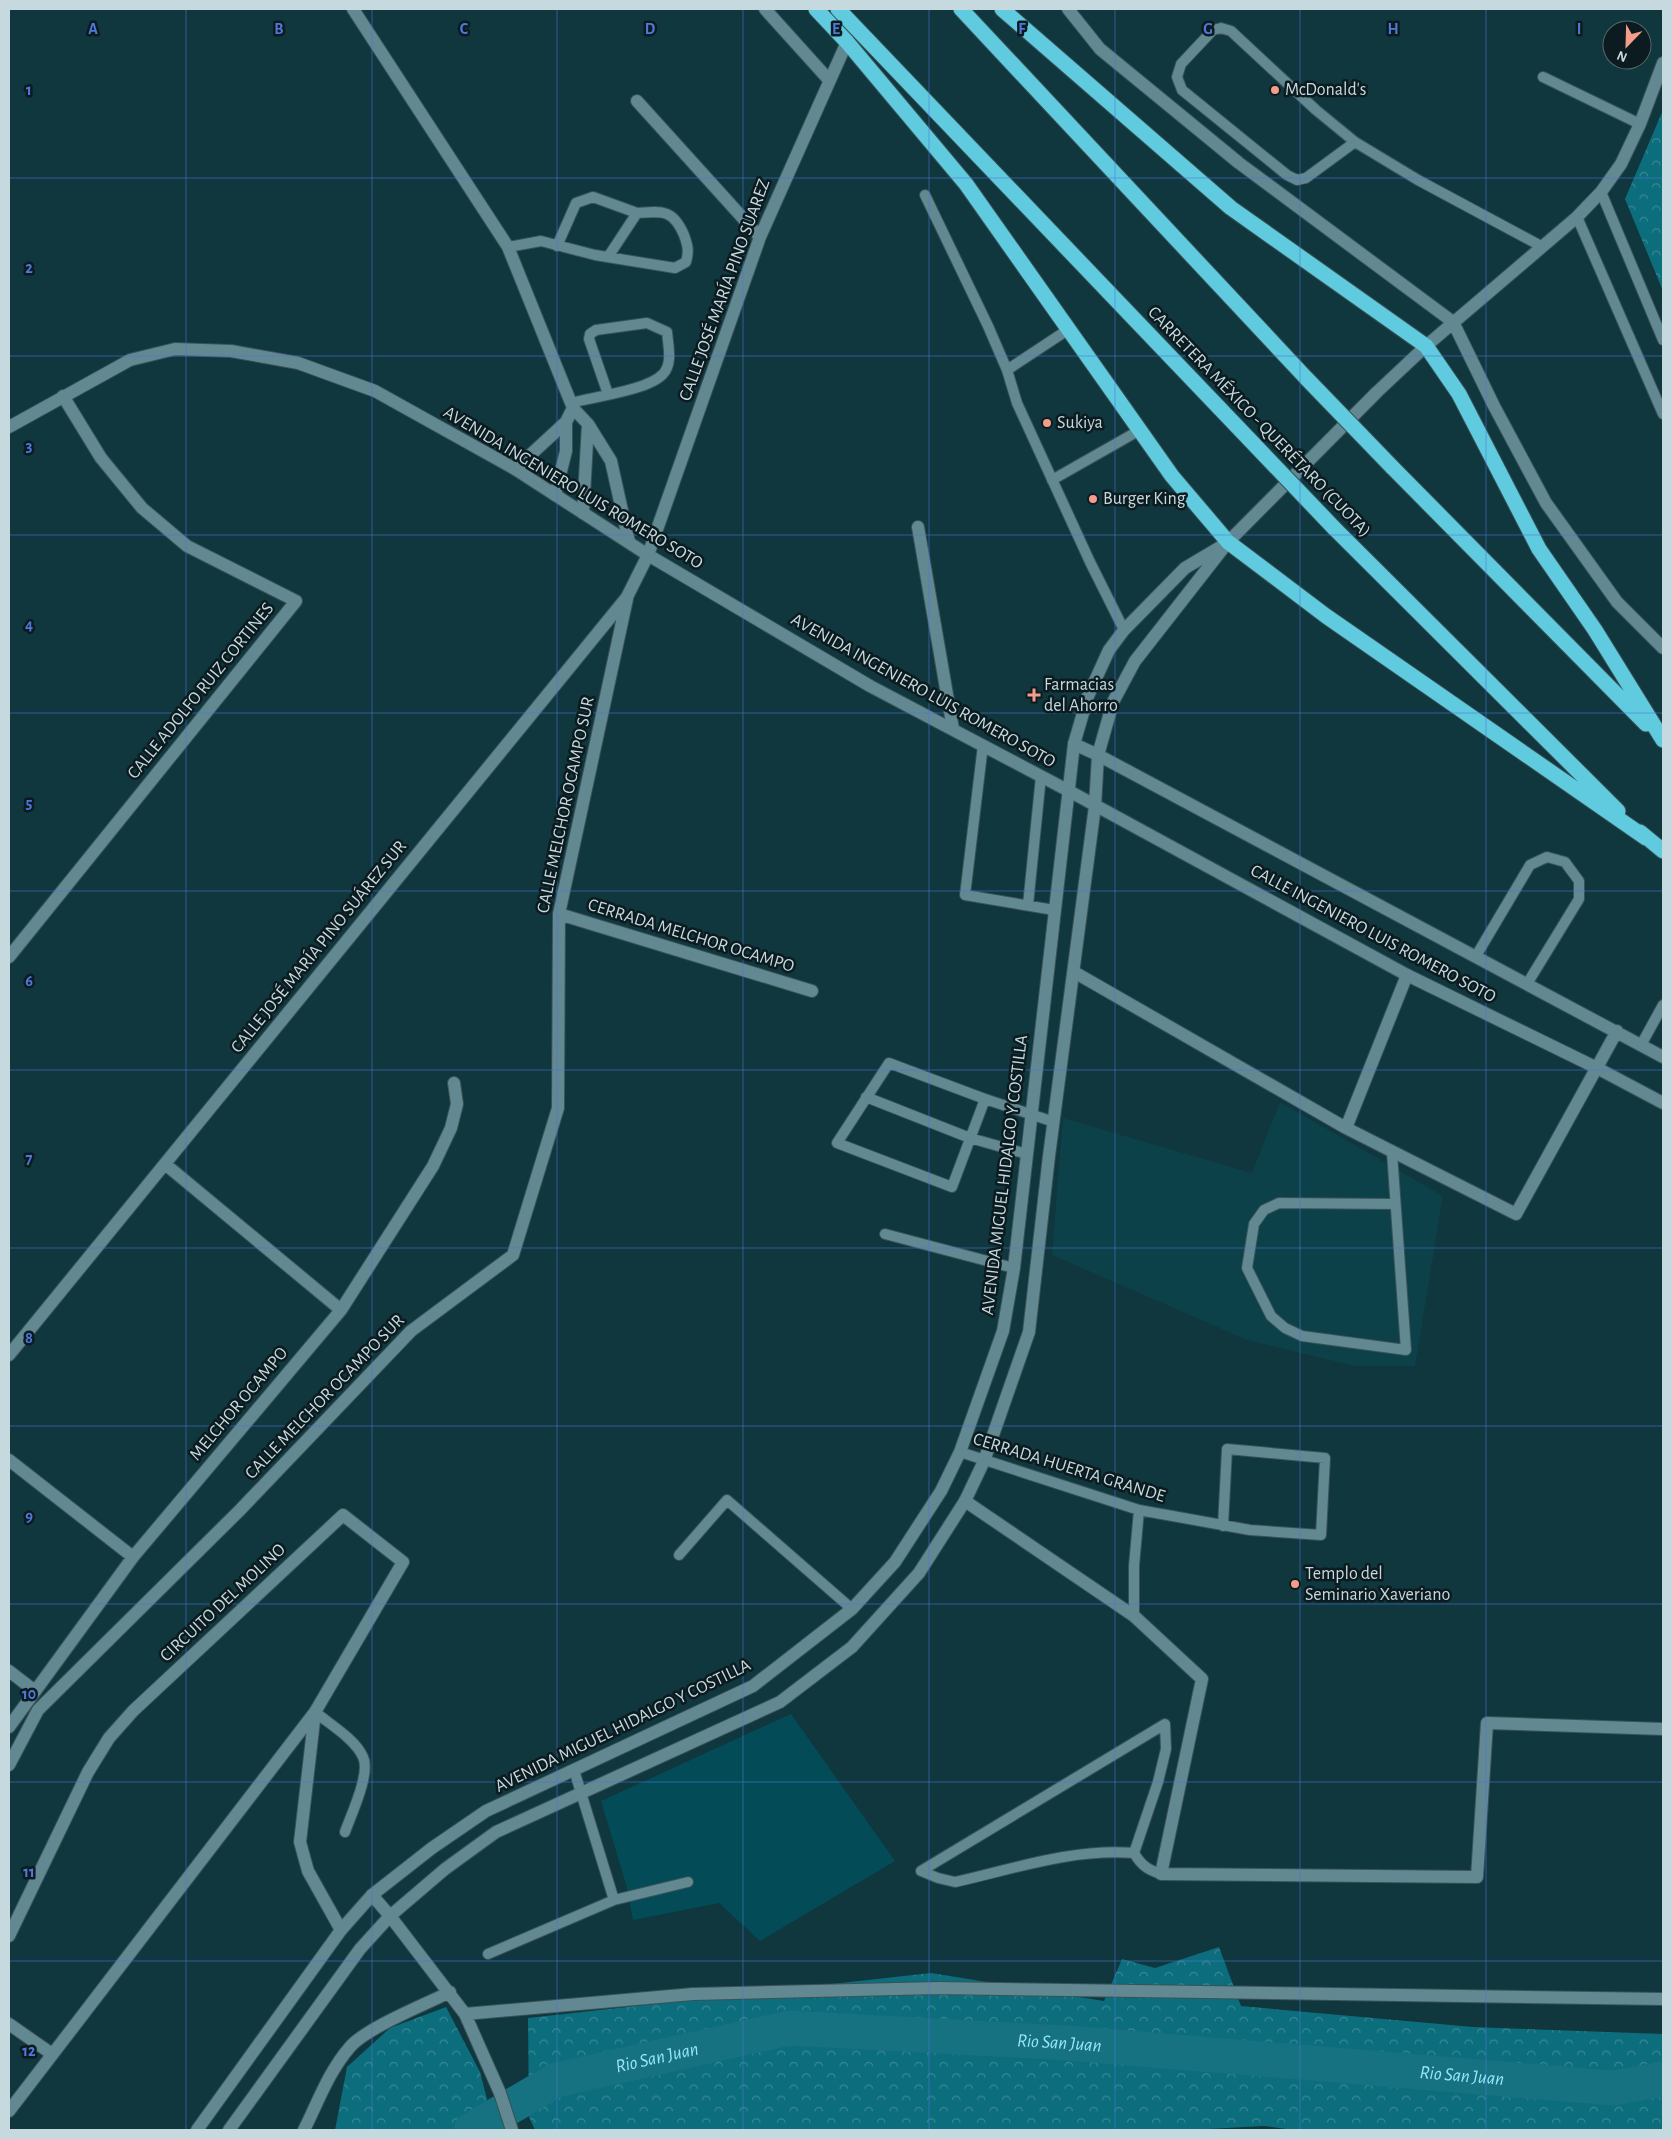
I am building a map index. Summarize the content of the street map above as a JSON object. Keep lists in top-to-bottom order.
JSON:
{
  "streets": {
    "highway": ["CARRETERA MÉXICO - QUERÉTARO (CUOTA)"],
    "street": [
      "CALLE JOSÉ MARÍA PINO SUAREZ",
      "AVENIDA INGENIERO LUIS ROMERO SOTO",
      "CALLE ADOLFO RUIZ CORTINES",
      "CALLE MELCHOR OCAMPO SUR",
      "CALLE INGENIERO LUIS ROMERO SOTO",
      "CERRADA MELCHOR OCAMPO",
      "CALLE JOSÉ MARÍA PINO SUÁREZ SUR",
      "AVENIDA MIGUEL HIDALGO Y COSTILLA",
      "MELCHOR OCAMPO",
      "CIRCUITO DEL MOLINO"
    ],
    "lane": ["CERRADA HUERTA GRANDE"]
  },
  "crossings": [
    ["CALLE JOSÉ MARÍA PINO SUAREZ", "AVENIDA INGENIERO LUIS ROMERO SOTO"],
    ["CALLE JOSÉ MARÍA PINO SUAREZ", "CALLE JOSÉ MARÍA PINO SUÁREZ SUR"],
    ["AVENIDA INGENIERO LUIS ROMERO SOTO", "CALLE ADOLFO RUIZ CORTINES"],
    ["AVENIDA INGENIERO LUIS ROMERO SOTO", "CALLE INGENIERO LUIS ROMERO SOTO"],
    ["AVENIDA INGENIERO LUIS ROMERO SOTO", "CALLE JOSÉ MARÍA PINO SUÁREZ SUR"],
    ["AVENIDA INGENIERO LUIS ROMERO SOTO", "AVENIDA MIGUEL HIDALGO Y COSTILLA"],
    ["CALLE MELCHOR OCAMPO SUR", "CERRADA MELCHOR OCAMPO"],
    ["CALLE MELCHOR OCAMPO SUR", "CALLE JOSÉ MARÍA PINO SUÁREZ SUR"],
    ["CALLE INGENIERO LUIS ROMERO SOTO", "AVENIDA MIGUEL HIDALGO Y COSTILLA"],
    ["AVENIDA MIGUEL HIDALGO Y COSTILLA", "CERRADA HUERTA GRANDE"],
    ["AVENIDA MIGUEL HIDALGO Y COSTILLA", "CIRCUITO DEL MOLINO"]
  ],
  "water": ["Rio San Juan"],
  "places": {
    "other": [
      "McDonald's",
      "Sukiya",
      "Burger King",
      "Templo del Seminario Xaveriano"
    ],
    "health": ["Farmacias del Ahorro"]
  },
  "north": "bottom left",
  "grid": {
    "columns": [
      "A",
      "B",
      "C",
      "D",
      "E",
      "F",
      "G",
      "H",
      "I"
    ],
    "rows": [
      "1",
      "2",
      "3",
      "4",
      "5",
      "6",
      "7",
      "8",
      "9",
      "10",
      "11",
      "12"
    ]
  }
}
